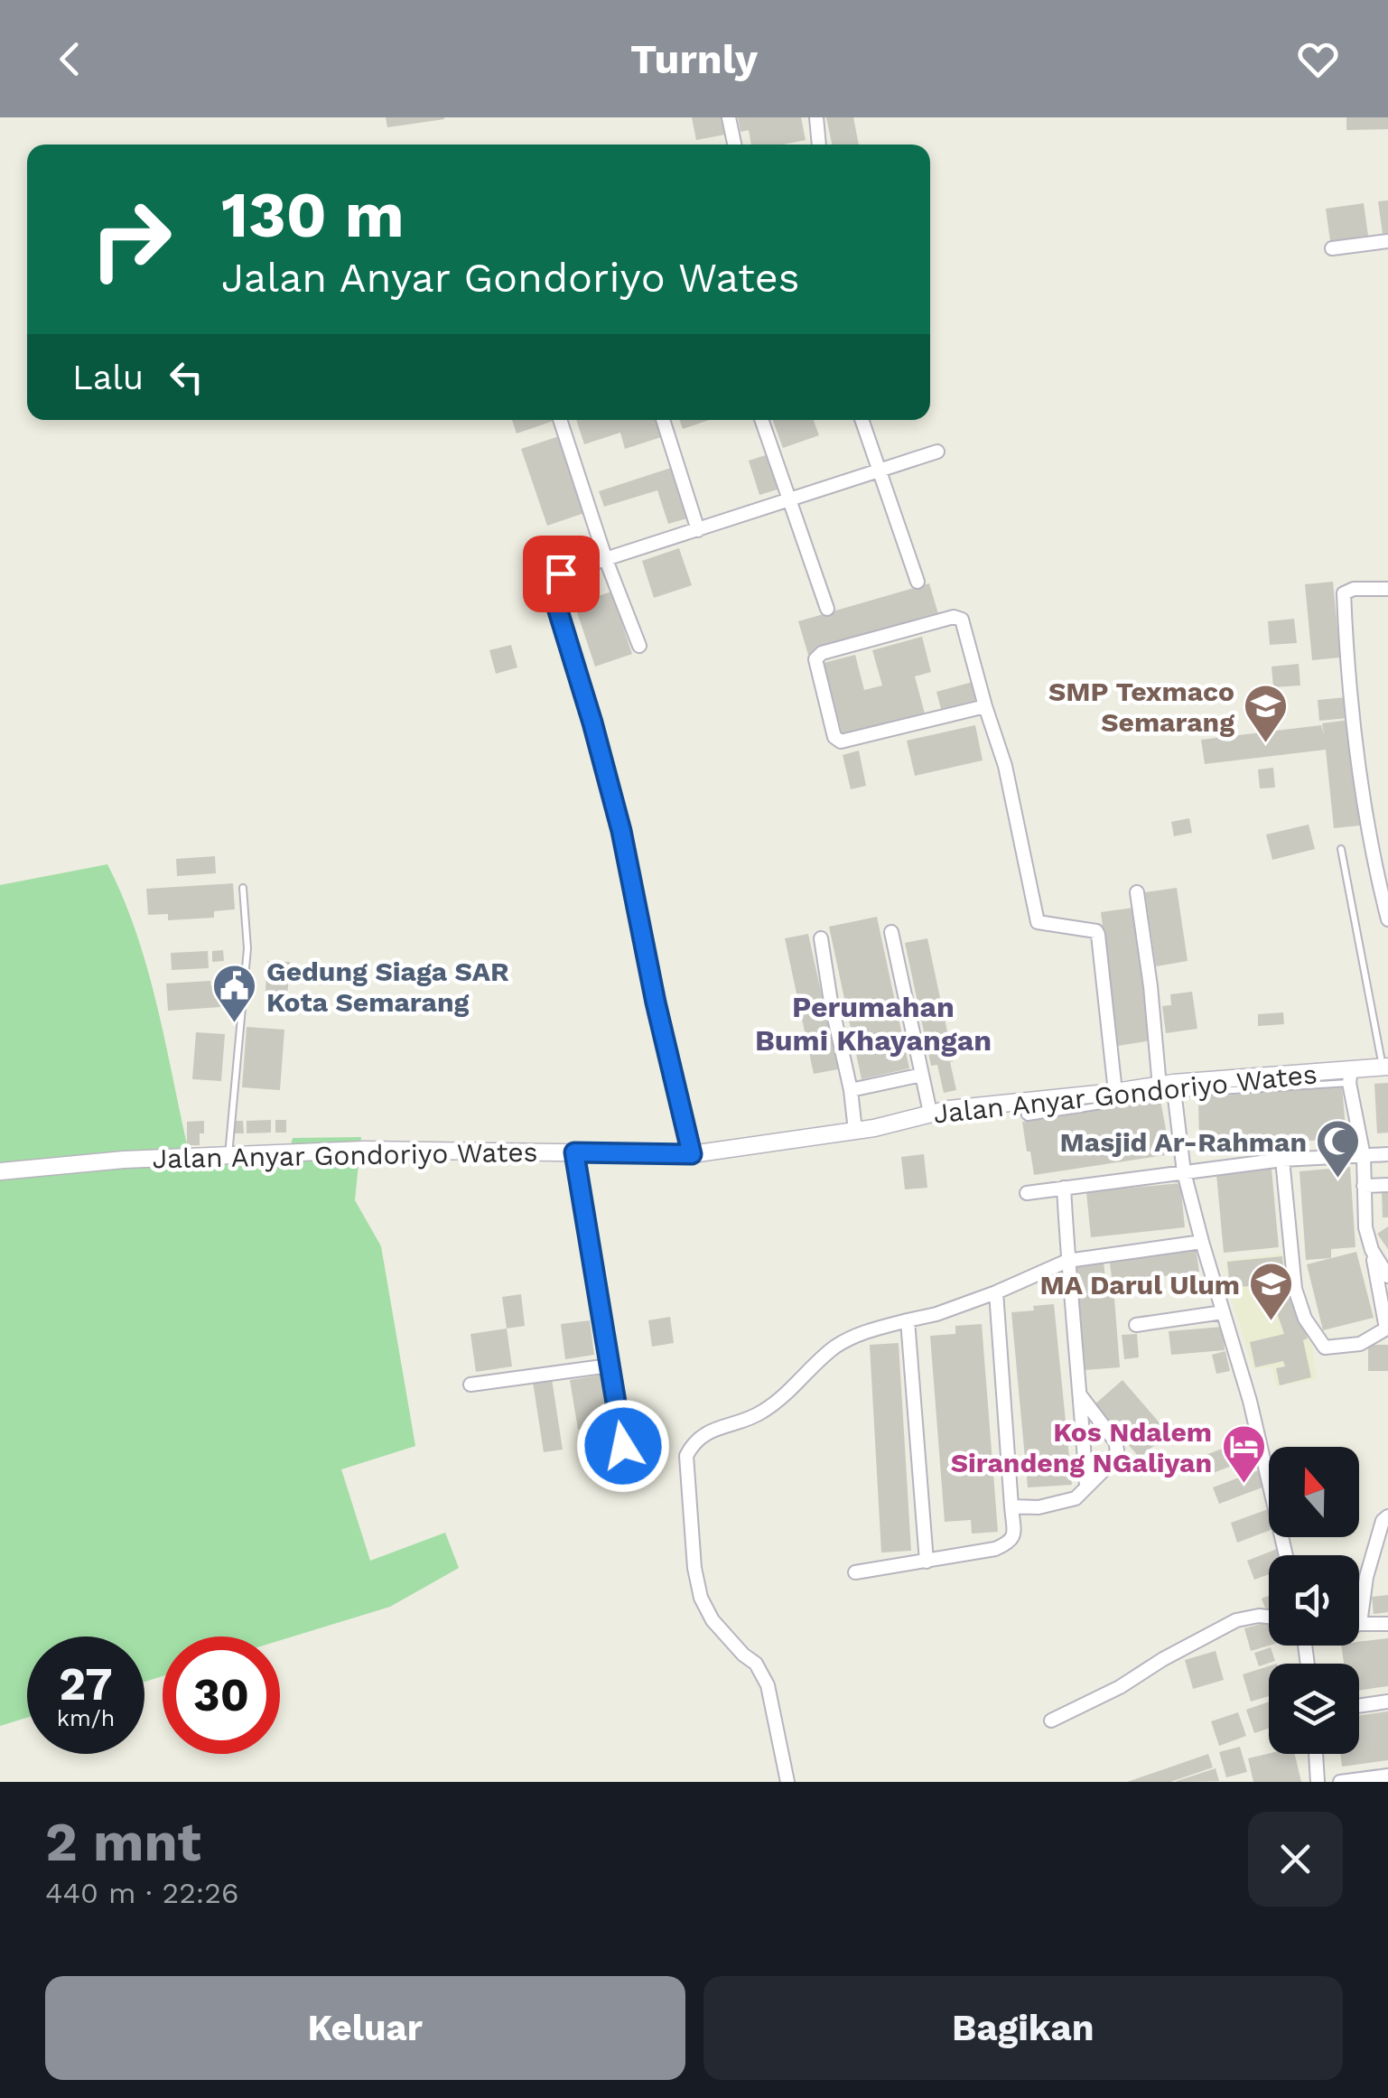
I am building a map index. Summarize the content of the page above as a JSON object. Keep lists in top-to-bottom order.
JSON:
{
  "streets": {
    "street": ["Jalan Anyar Gondoriyo Wates"]
  },
  "districts": ["Perumahan Bumi Khayangan"],
  "places": {
    "school or university": ["SMP Texmaco Semarang", "MA Darul Ulum"],
    "public building": ["Gedung Siaga SAR Kota Semarang"],
    "mosque": ["Masjid Ar-Rahman"],
    "hotel": ["Kos Ndalem Sirandeng NGaliyan"]
  },
  "north": "top",
  "page": {
    "header": "Turnly",
    "turn": ["130 m", "Jalan Anyar Gondoriyo Wates"],
    "then": "Lalu",
    "speed": "27 km/h",
    "limit": "30",
    "heading": ["2 mnt", "440 m · 22:26"],
    "buttons": ["Keluar", "Bagikan"]
  }
}
